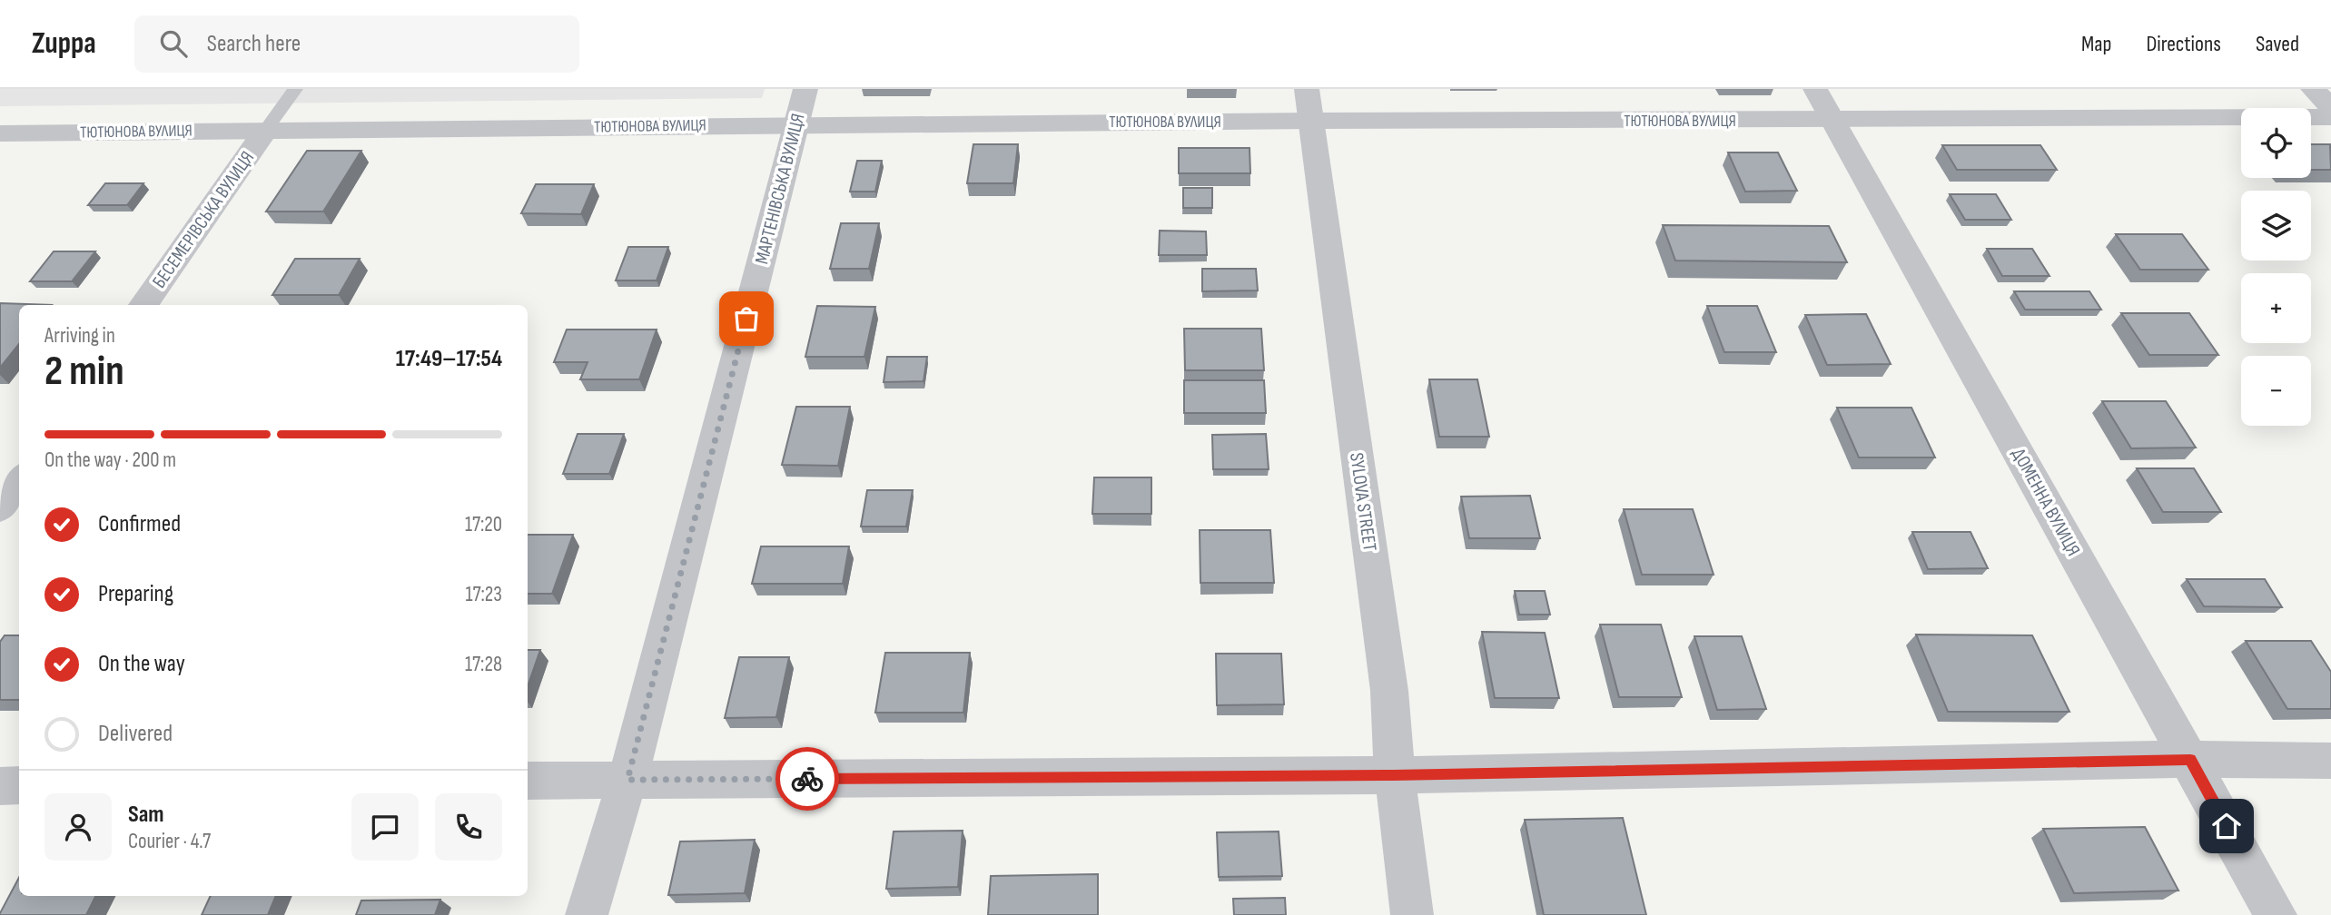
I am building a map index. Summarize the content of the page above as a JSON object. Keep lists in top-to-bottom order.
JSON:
{
  "streets": {
    "street": [
      "ТЮТЮНОВА ВУЛИЦЯ",
      "МАРТЕНІВСЬКА ВУЛИЦЯ",
      "БЕСЕМЕРІВСЬКА ВУЛИЦЯ",
      "SYLOVA STREET",
      "ДОМЕННА ВУЛИЦЯ"
    ]
  },
  "crossings": [
    ["ТЮТЮНОВА ВУЛИЦЯ", "МАРТЕНІВСЬКА ВУЛИЦЯ"],
    ["ТЮТЮНОВА ВУЛИЦЯ", "БЕСЕМЕРІВСЬКА ВУЛИЦЯ"],
    ["ТЮТЮНОВА ВУЛИЦЯ", "SYLOVA STREET"],
    ["ТЮТЮНОВА ВУЛИЦЯ", "ДОМЕННА ВУЛИЦЯ"]
  ],
  "page": {
    "header": "Zuppa",
    "search": "Search here",
    "nav": ["Map", "Directions", "Saved"],
    "map_buttons": ["+", "−"],
    "heading": ["2 min", "Arriving in", "17:49–17:54"],
    "panel": ["Sam", "Courier · 4.7"],
    "bar": "On the way · 200 m",
    "list": [
      ["Confirmed", "17:20"],
      ["Preparing", "17:23"],
      ["On the way", "17:28"],
      "Delivered"
    ]
  }
}
